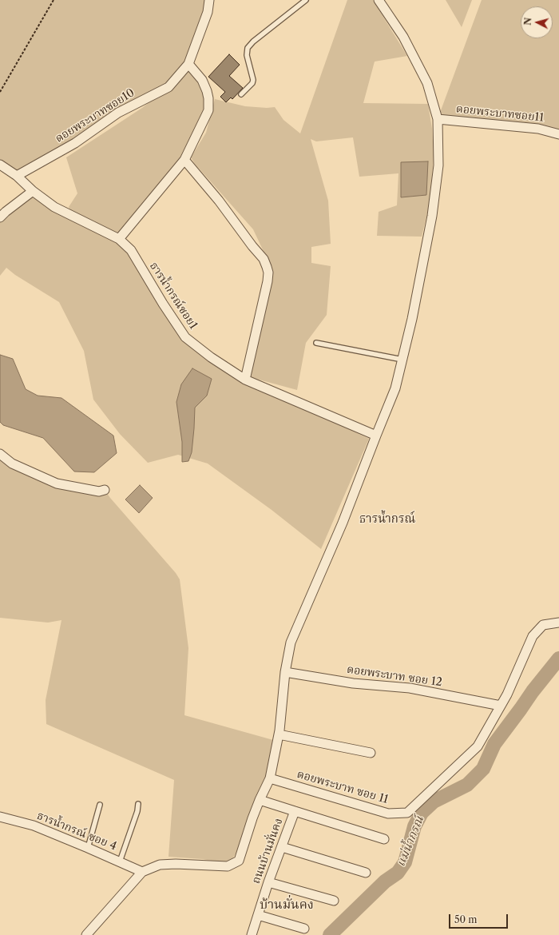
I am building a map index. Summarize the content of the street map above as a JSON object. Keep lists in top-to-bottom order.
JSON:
{
  "streets": {
    "street": [
      "ดอยพระบาทซอย11",
      "ดอยพระบาทซอย10",
      "ธารน้ำกรณ์ซอย1",
      "ดอยพระบาท ซอย 12",
      "ดอยพระบาท ซอย 11",
      "ธารน้ำกรณ์ ซอย 4",
      "ถนนบ้านมั่นคง"
    ]
  },
  "crossings": [
    ["ดอยพระบาทซอย10", "ธารน้ำกรณ์ซอย1"],
    ["ดอยพระบาท ซอย 12", "ดอยพระบาท ซอย 11"]
  ],
  "districts": ["ธารน้ำกรณ์", "บ้านมั่นคง"],
  "water": ["แม่น้ำกรณ์"],
  "scale_bar": "50 m",
  "north": "left"
}
